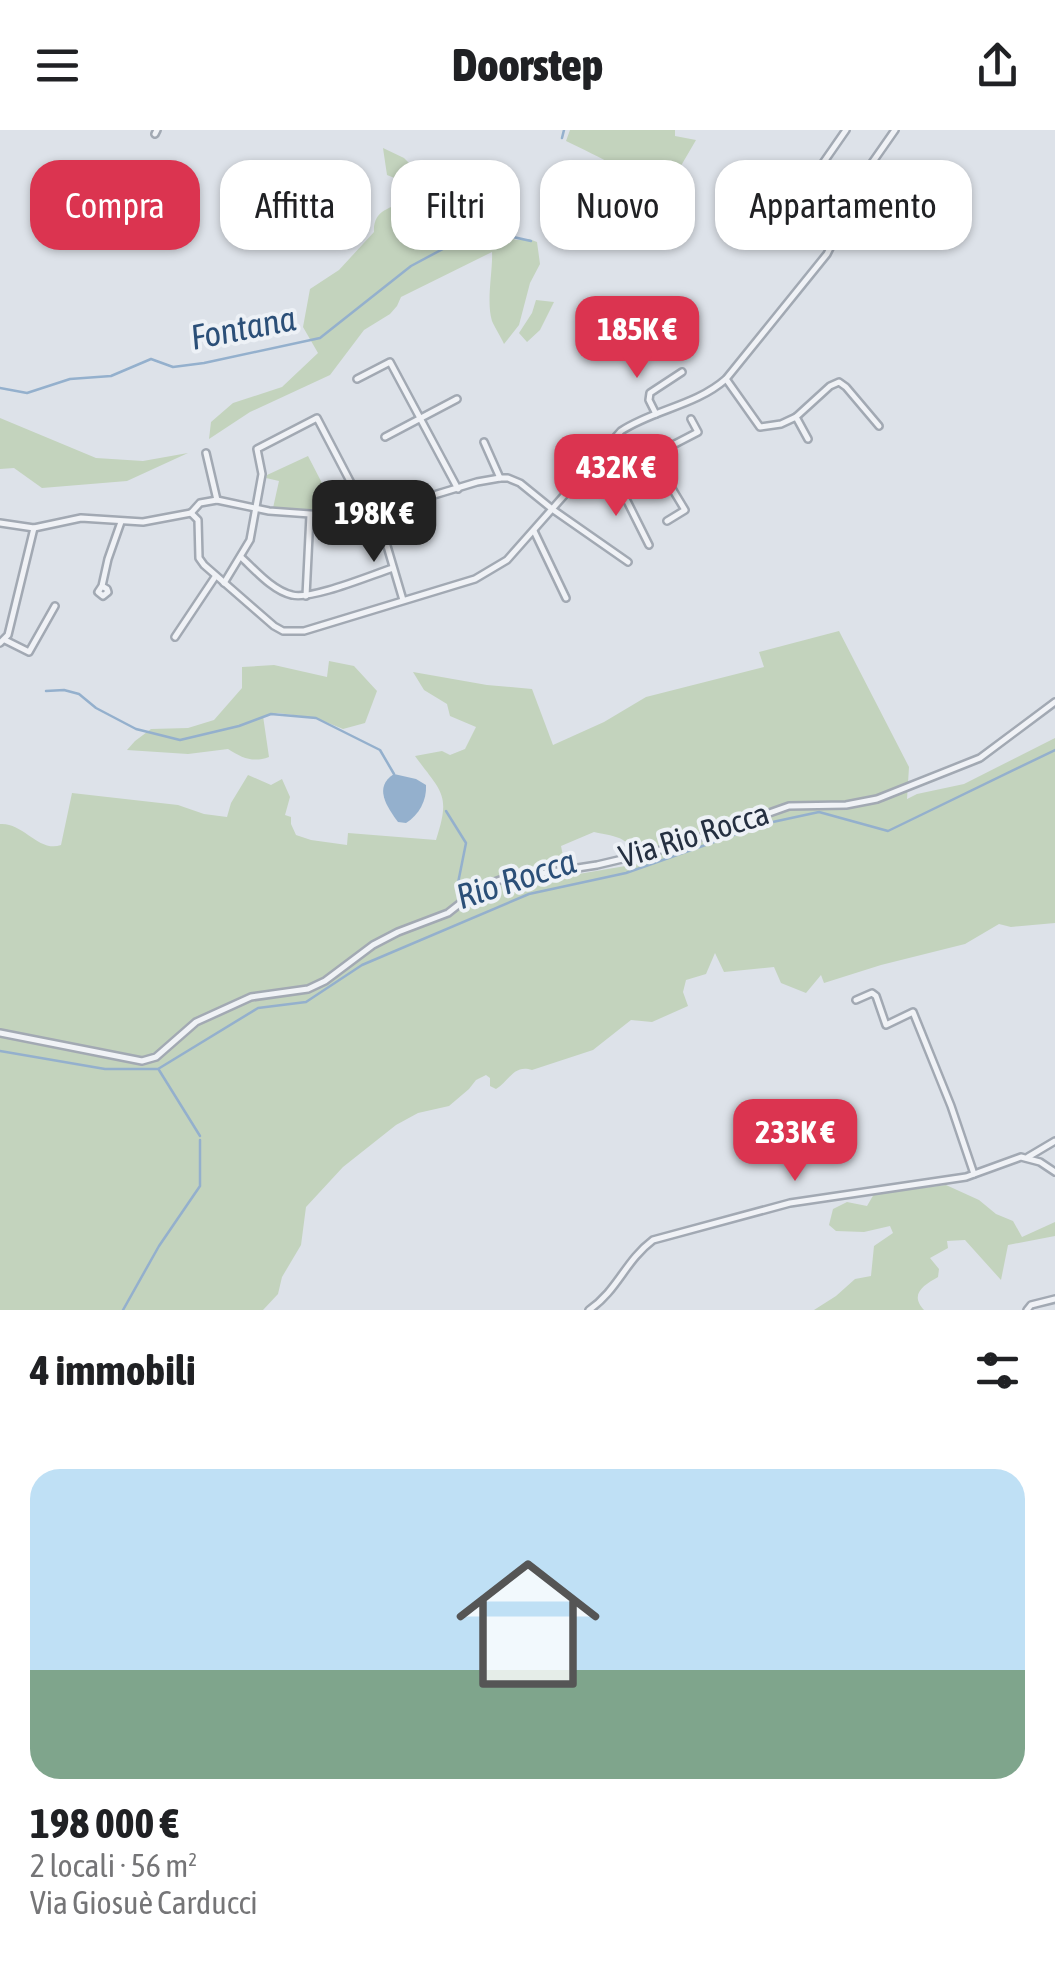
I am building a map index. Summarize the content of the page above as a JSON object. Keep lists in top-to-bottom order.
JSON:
{
  "streets": {
    "street": ["Via Rio Rocca"]
  },
  "water": ["Fontana", "Rio Rocca"],
  "page": {
    "header": "Doorstep",
    "chip": [
      "Compra",
      "Affitta",
      "Filtri",
      "Nuovo",
      "Appartamento"
    ],
    "price": [
      "185K €",
      "432K €",
      "198K €",
      "233K €"
    ],
    "heading": "4 immobili",
    "list": [
      {
        "name": "198 000 €",
        "note": "2 locali · 56 m² · Via Giosuè Carducci"
      }
    ]
  }
}
